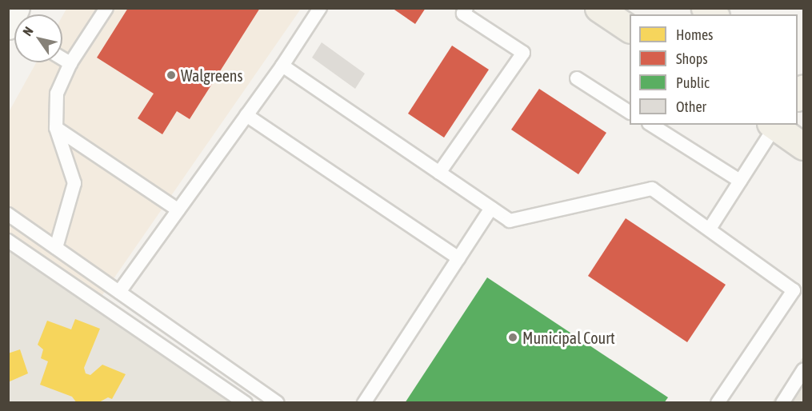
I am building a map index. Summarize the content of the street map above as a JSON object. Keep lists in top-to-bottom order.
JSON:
{
  "places": ["Walgreens", "Municipal Court"],
  "legend": [
    "Homes",
    "Shops",
    "Public",
    "Other"
  ],
  "north": "top left"
}
